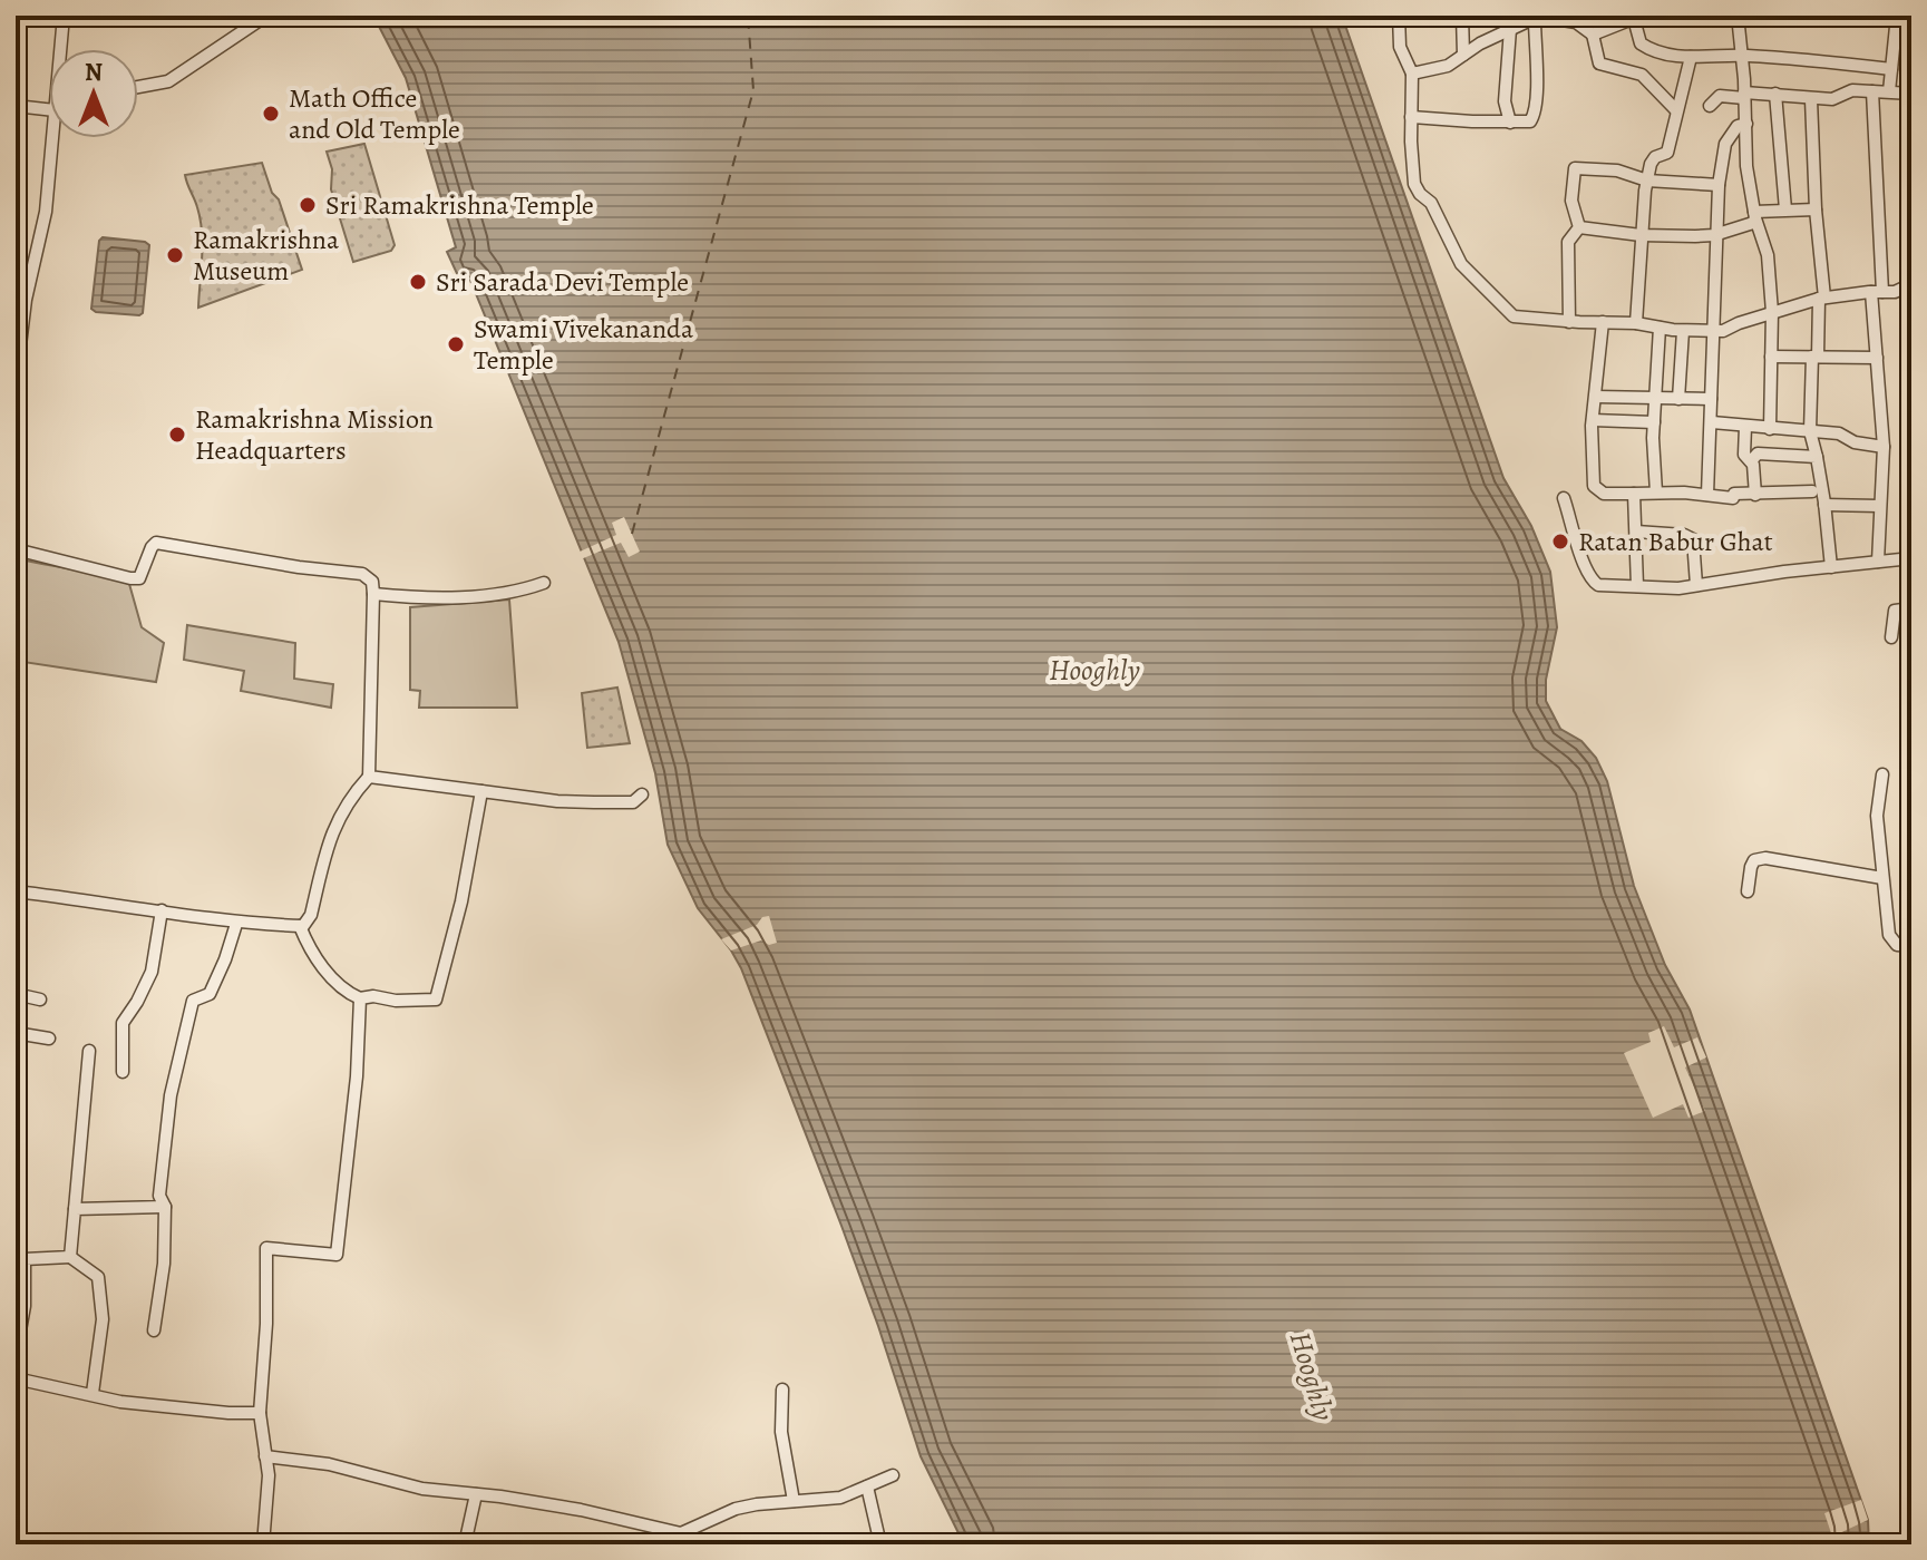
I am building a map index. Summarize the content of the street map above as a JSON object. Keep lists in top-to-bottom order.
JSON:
{
  "water": ["Hooghly"],
  "places": [
    "Math Office and Old Temple",
    "Sri Ramakrishna Temple",
    "Ramakrishna Museum",
    "Sri Sarada Devi Temple",
    "Swami Vivekananda Temple",
    "Ramakrishna Mission Headquarters",
    "Ratan Babur Ghat"
  ],
  "north": "top"
}
